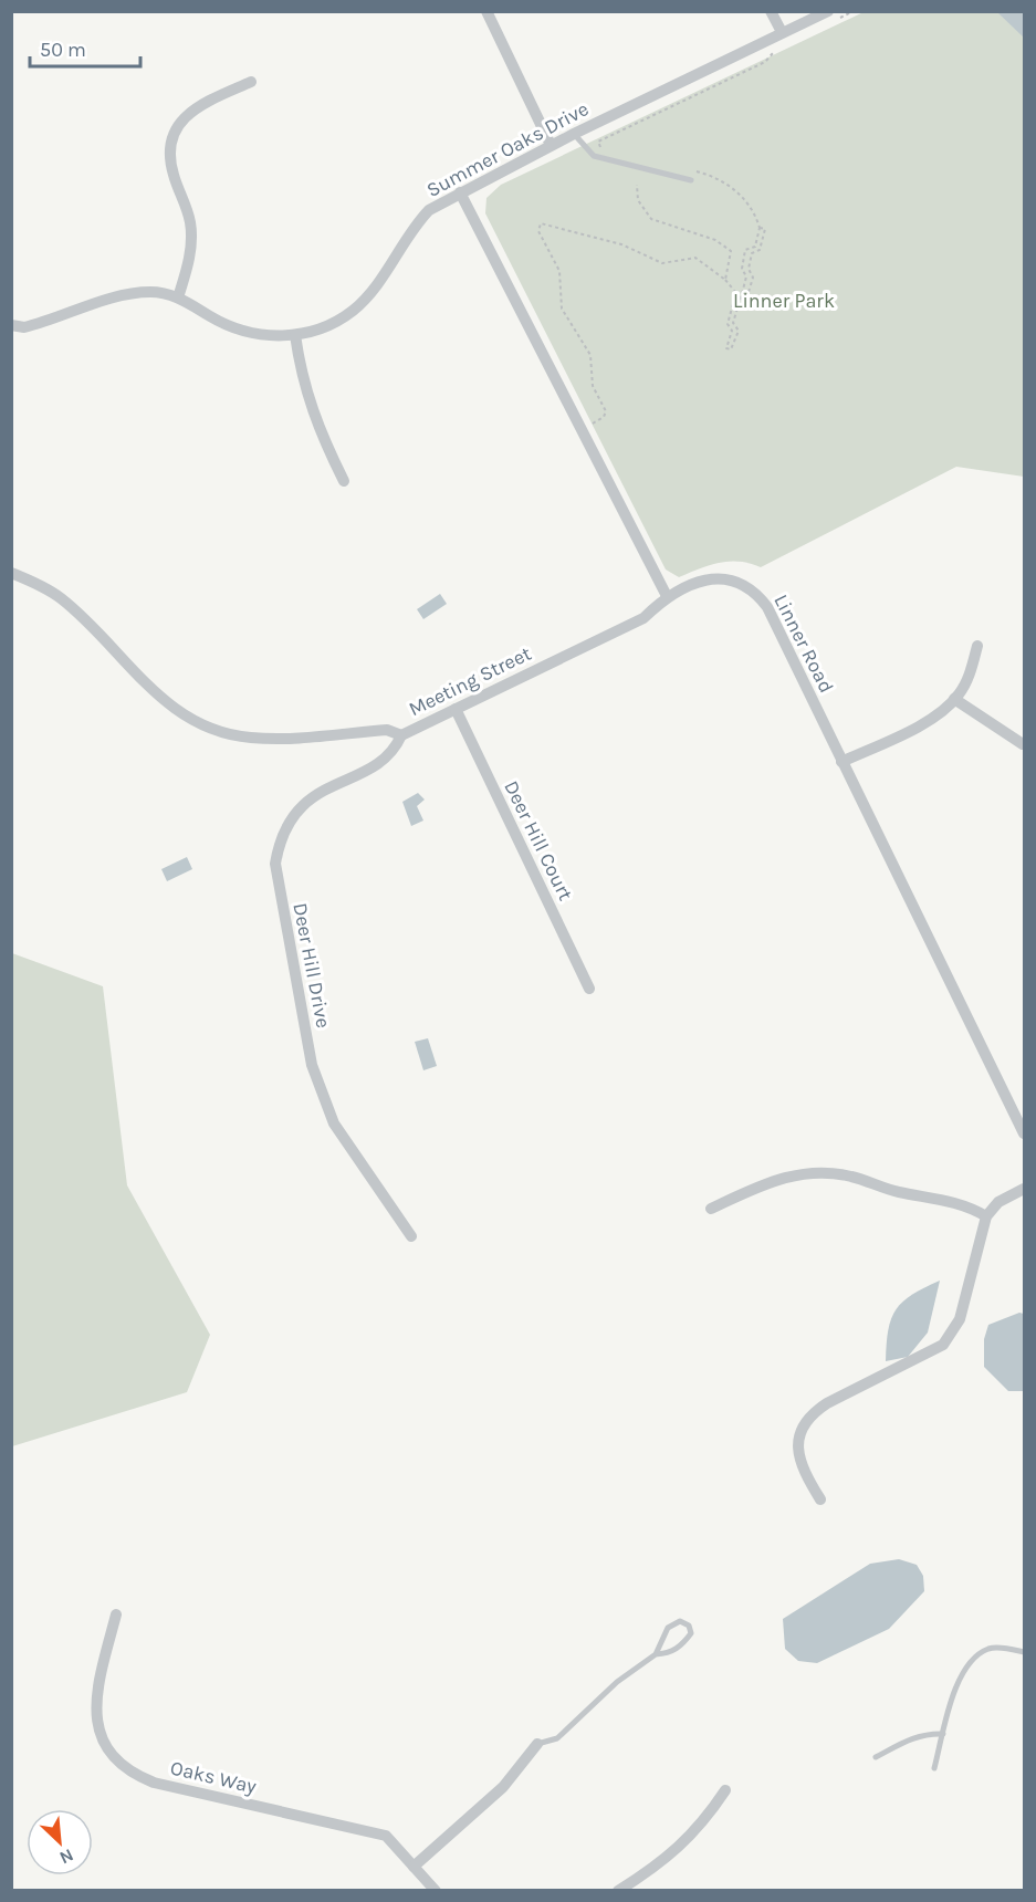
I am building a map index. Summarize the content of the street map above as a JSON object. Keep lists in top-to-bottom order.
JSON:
{
  "streets": {
    "street": [
      "Summer Oaks Drive",
      "Linner Road",
      "Meeting Street",
      "Deer Hill Court",
      "Deer Hill Drive",
      "Oaks Way"
    ]
  },
  "crossings": [
    ["Linner Road", "Meeting Street"],
    ["Meeting Street", "Deer Hill Court"],
    ["Meeting Street", "Deer Hill Drive"]
  ],
  "parks": ["Linner Park"],
  "scale_bar": "50 m",
  "north": "bottom right"
}
